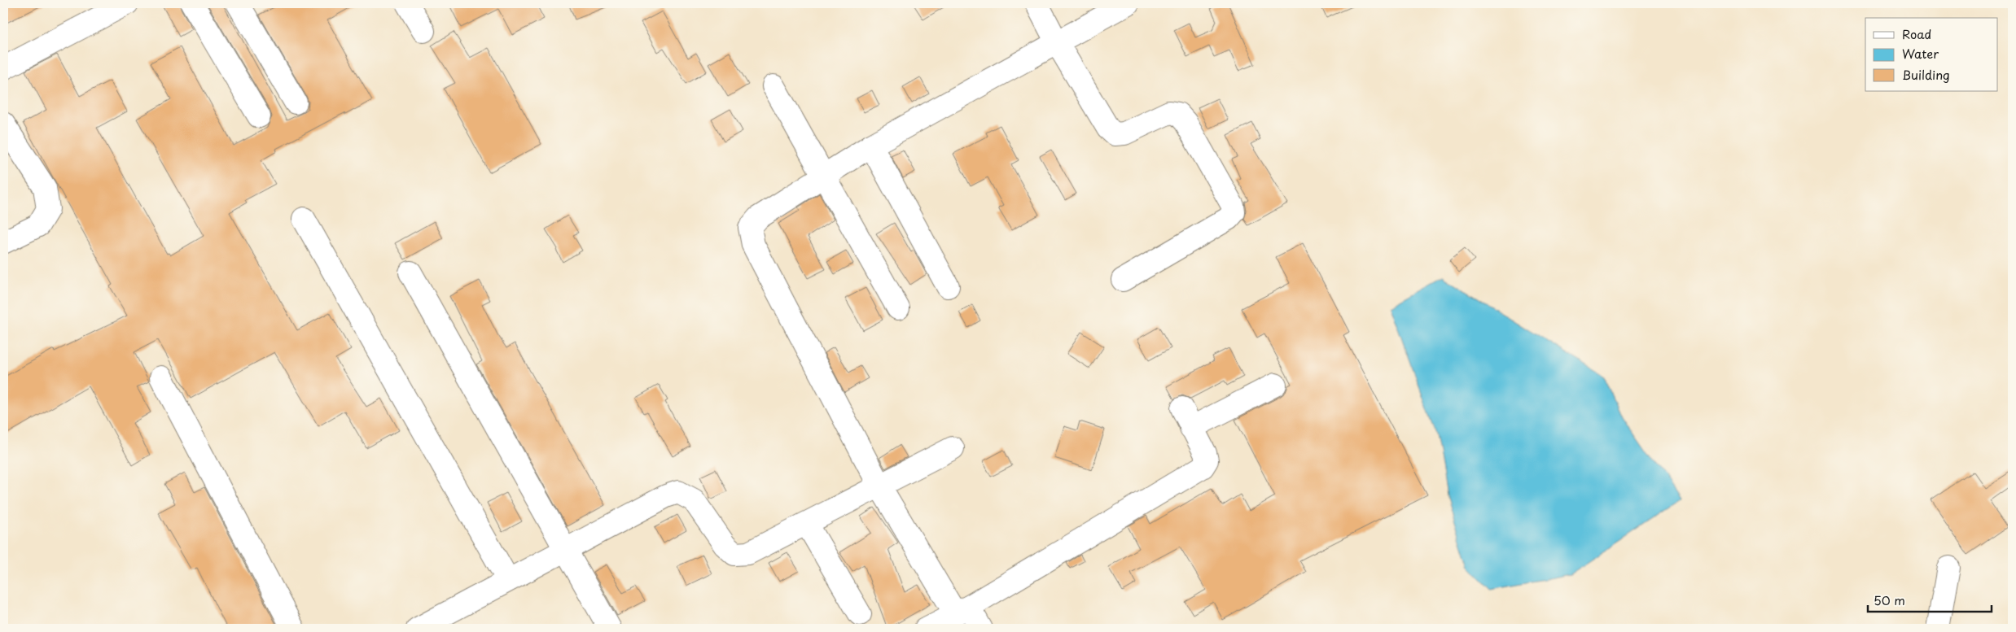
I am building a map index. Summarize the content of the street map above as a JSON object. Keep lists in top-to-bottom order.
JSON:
{
  "legend": ["Road", "Water", "Building"],
  "scale_bar": "50 m"
}
